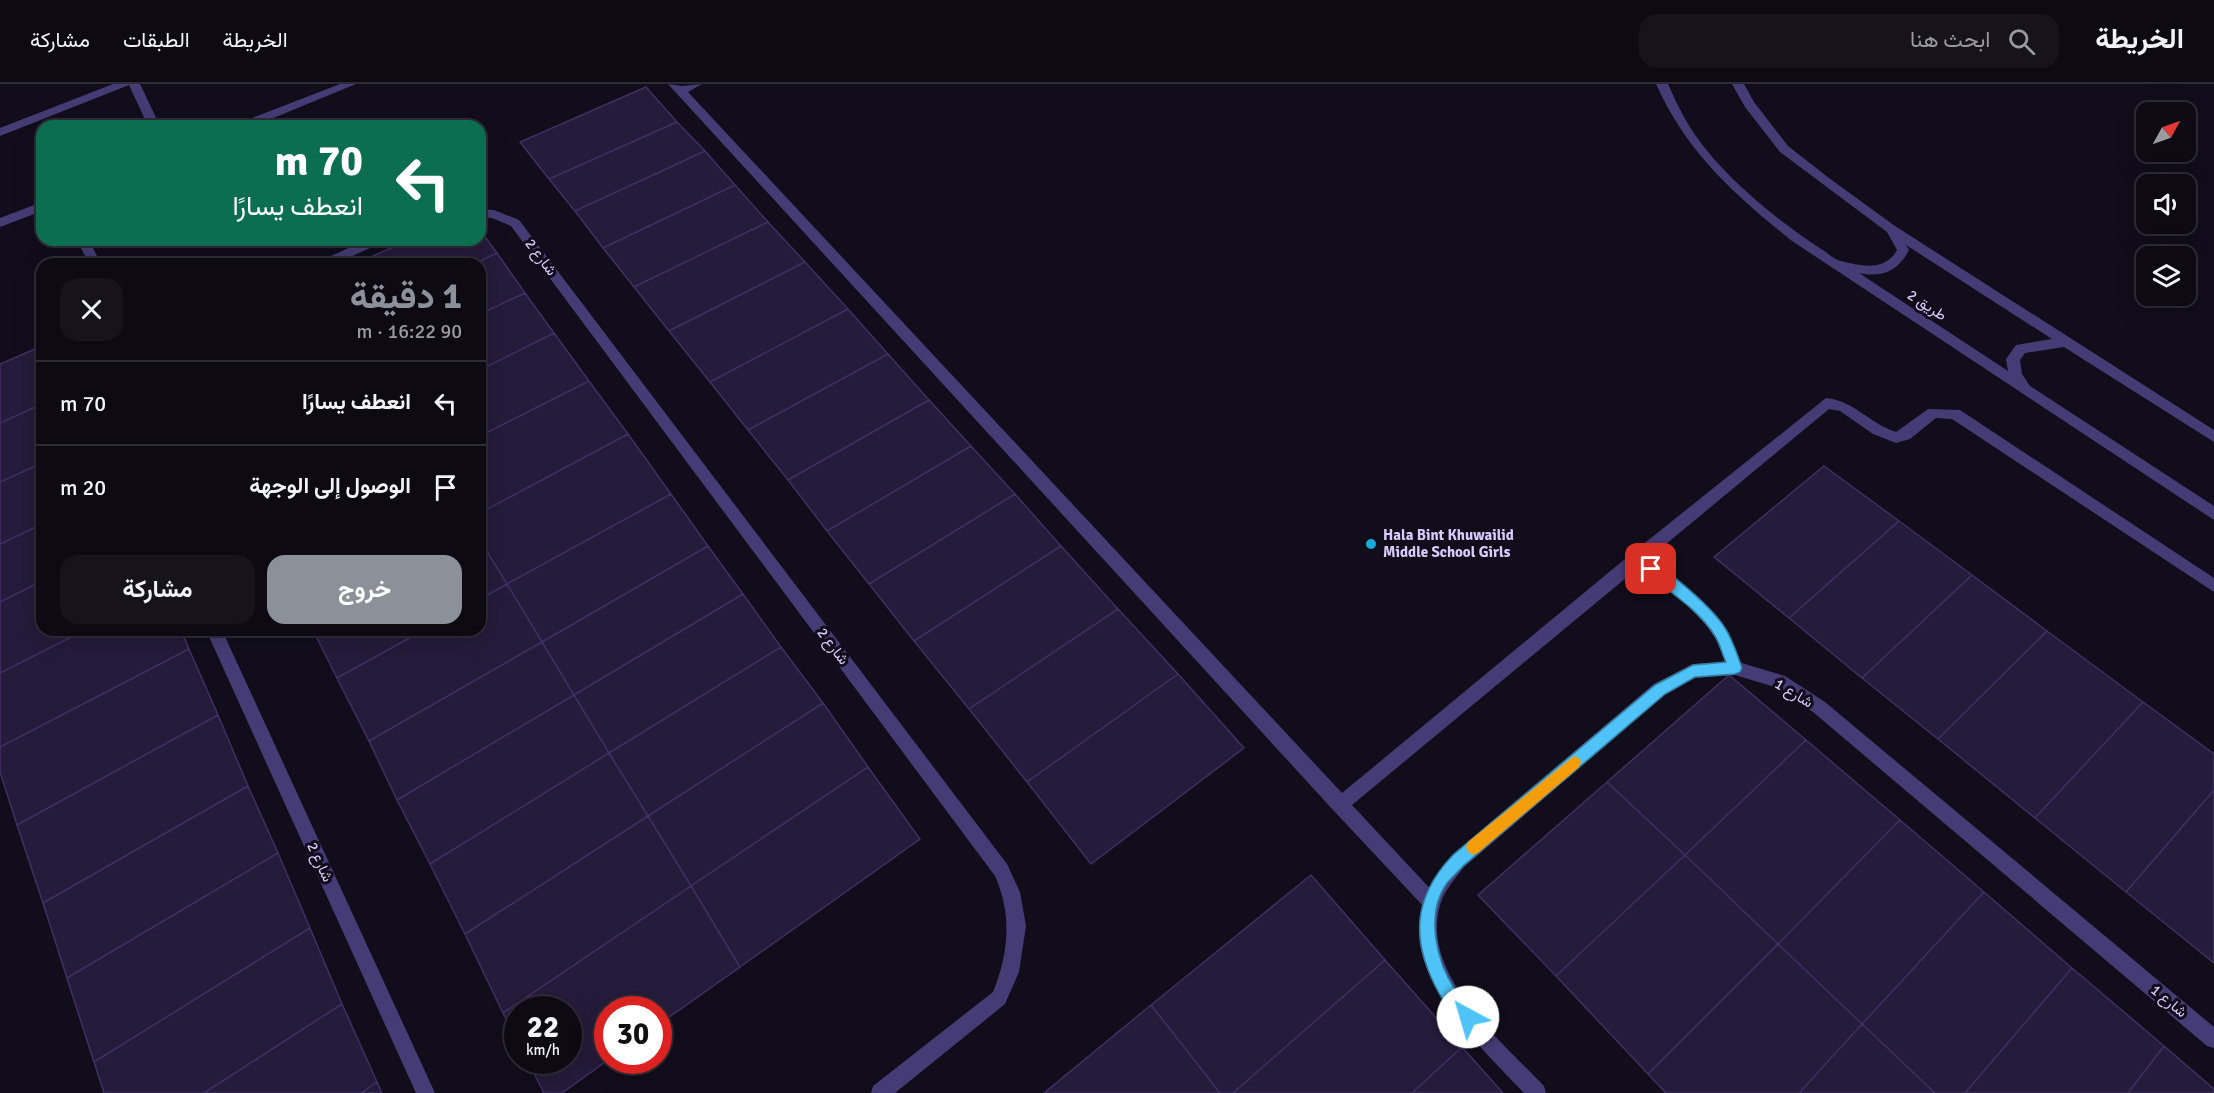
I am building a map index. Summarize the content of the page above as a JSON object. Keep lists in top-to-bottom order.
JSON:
{
  "streets": {
    "street": ["شارع 2", "طريق 2", "شارع 1"]
  },
  "places": ["Hala Bint Khuwailid Middle School Girls"],
  "north": "top right",
  "page": {
    "header": "الخريطة",
    "search": "ابحث هنا",
    "nav": ["الخريطة", "الطبقات", "مشاركة"],
    "turn": ["70 m", "انعطف يسارًا"],
    "heading": ["1 دقيقة", "90 m · 16:22"],
    "list": [
      {
        "name": "انعطف يسارًا",
        "value": "70 m"
      },
      {
        "name": "الوصول إلى الوجهة",
        "value": "20 m"
      }
    ],
    "buttons": ["خروج", "مشاركة"],
    "speed": "22 km/h",
    "limit": "30"
  }
}
